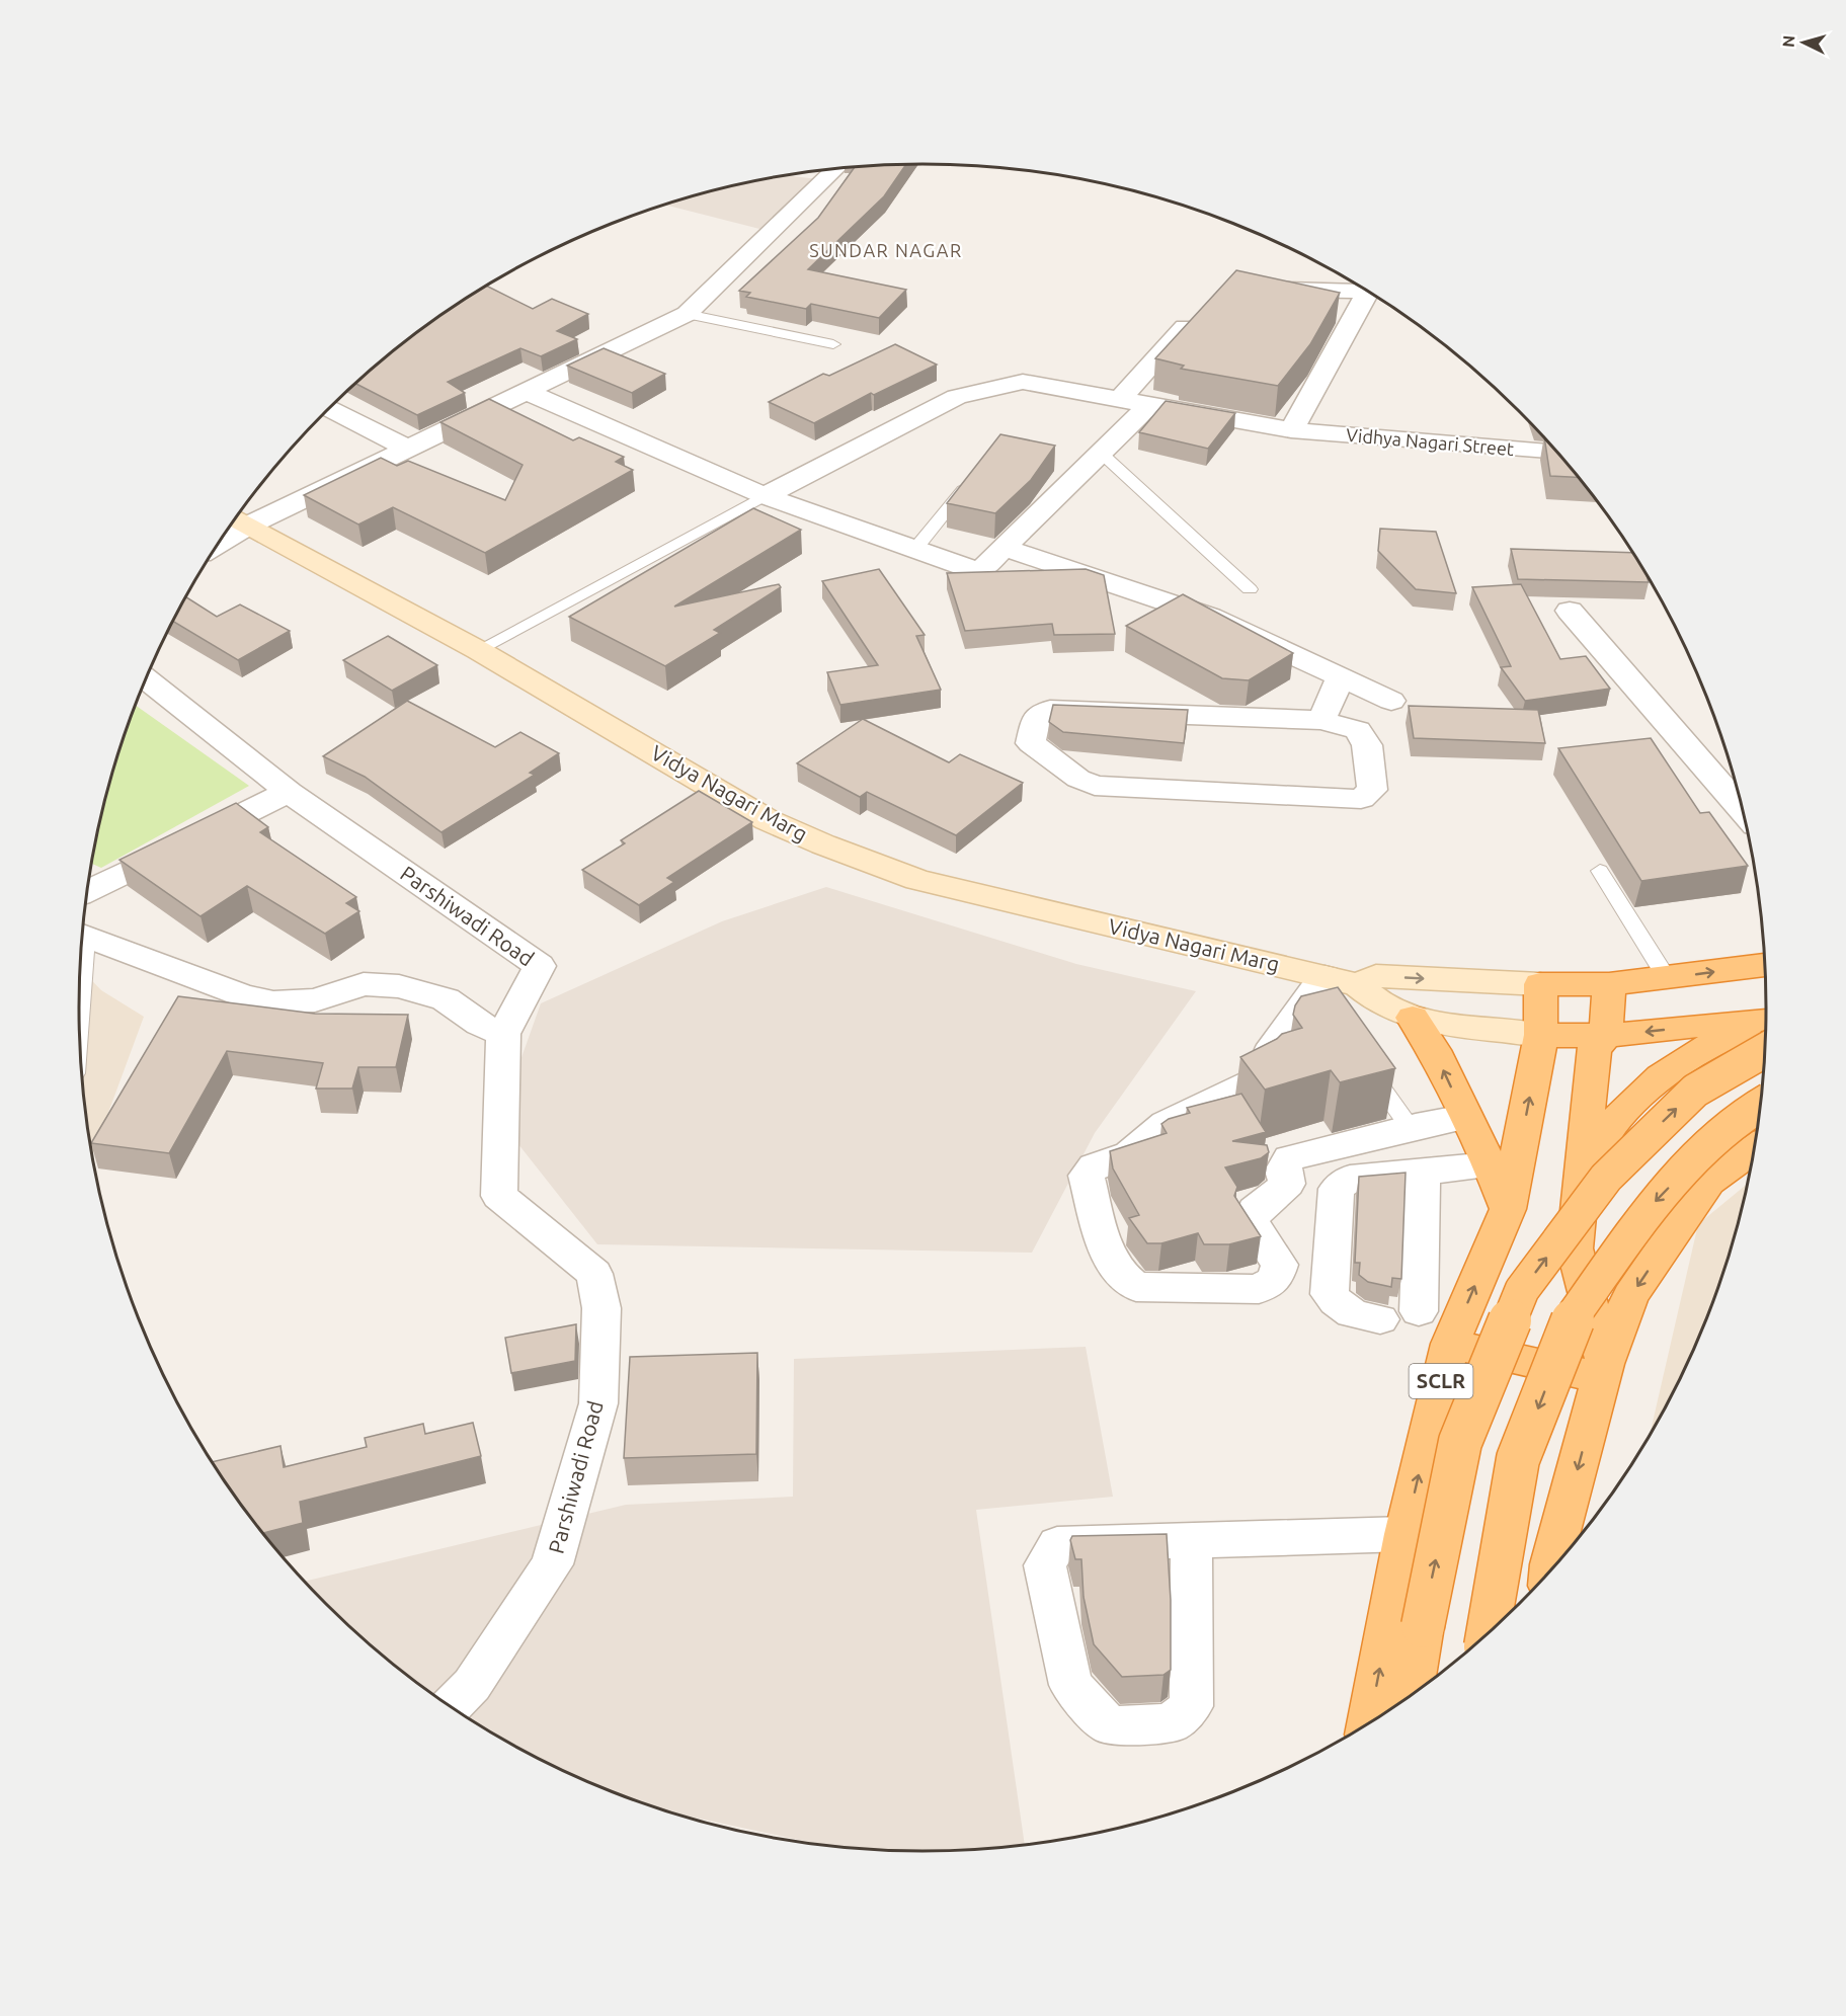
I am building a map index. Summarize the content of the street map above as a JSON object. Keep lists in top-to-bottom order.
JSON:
{
  "streets": {
    "highway": ["SCLR"],
    "main road": ["Vidya Nagari Marg"],
    "street": ["Vidhya Nagari Street", "Parshiwadi Road"]
  },
  "crossings": [
    ["Vidya Nagari Marg", "SCLR"]
  ],
  "districts": ["SUNDAR NAGAR"],
  "north": "left"
}
